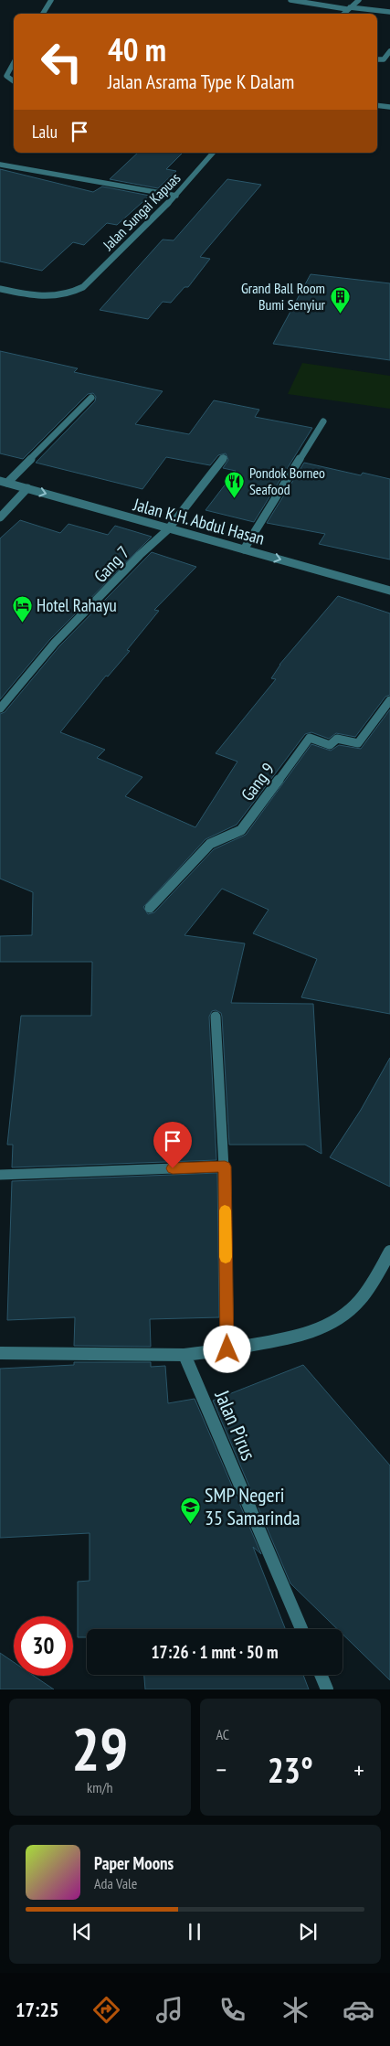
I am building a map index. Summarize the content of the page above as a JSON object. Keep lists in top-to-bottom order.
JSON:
{
  "streets": {
    "street": [
      "Jalan Sungai Kapuas",
      "Jalan K.H. Abdul Hasan",
      "Gang 7",
      "Gang 9",
      "Jalan Pirus"
    ]
  },
  "crossings": [
    ["Jalan K.H. Abdul Hasan", "Gang 7"]
  ],
  "one_way": ["Jalan K.H. Abdul Hasan"],
  "places": {
    "building": ["Grand Ball Room Bumi Senyiur"],
    "restaurant": ["Pondok Borneo Seafood"],
    "hotel": ["Hotel Rahayu"],
    "school or university": ["SMP Negeri 35 Samarinda"]
  },
  "page": {
    "turn": ["40 m", "Jalan Asrama Type K Dalam"],
    "then": "Lalu",
    "limit": "30",
    "trip": "17:26 · 1 mnt · 50 m",
    "tile": [
      ["29", "km/h"],
      "AC"
    ],
    "heat": ["−", "23°", "+"],
    "song": ["Paper Moons", "Ada Vale"],
    "tabs": "17:25"
  }
}
